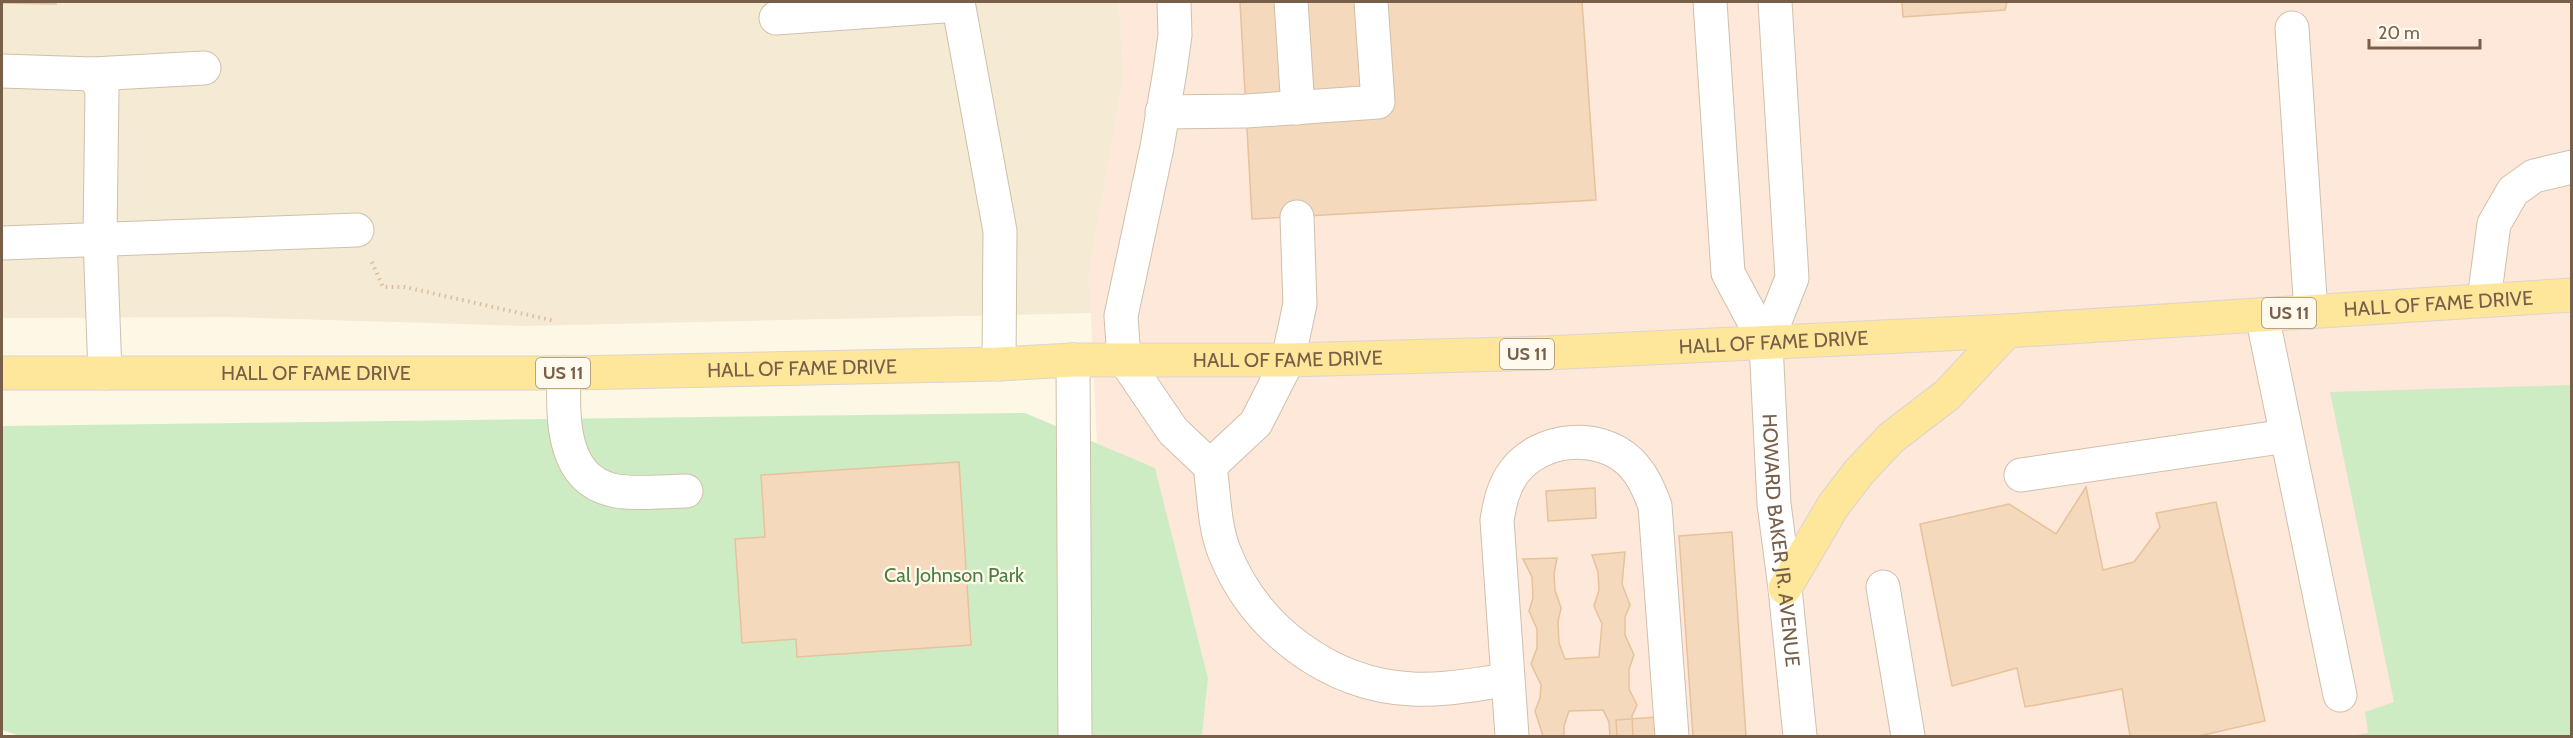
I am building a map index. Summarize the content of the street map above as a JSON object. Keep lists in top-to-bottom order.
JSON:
{
  "streets": {
    "main road": ["HALL OF FAME DRIVE", "US 11"],
    "street": ["HOWARD BAKER JR. AVENUE"]
  },
  "crossings": [
    ["HALL OF FAME DRIVE", "HOWARD BAKER JR. AVENUE"]
  ],
  "parks": ["Cal Johnson Park"],
  "scale_bar": "20 m"
}
